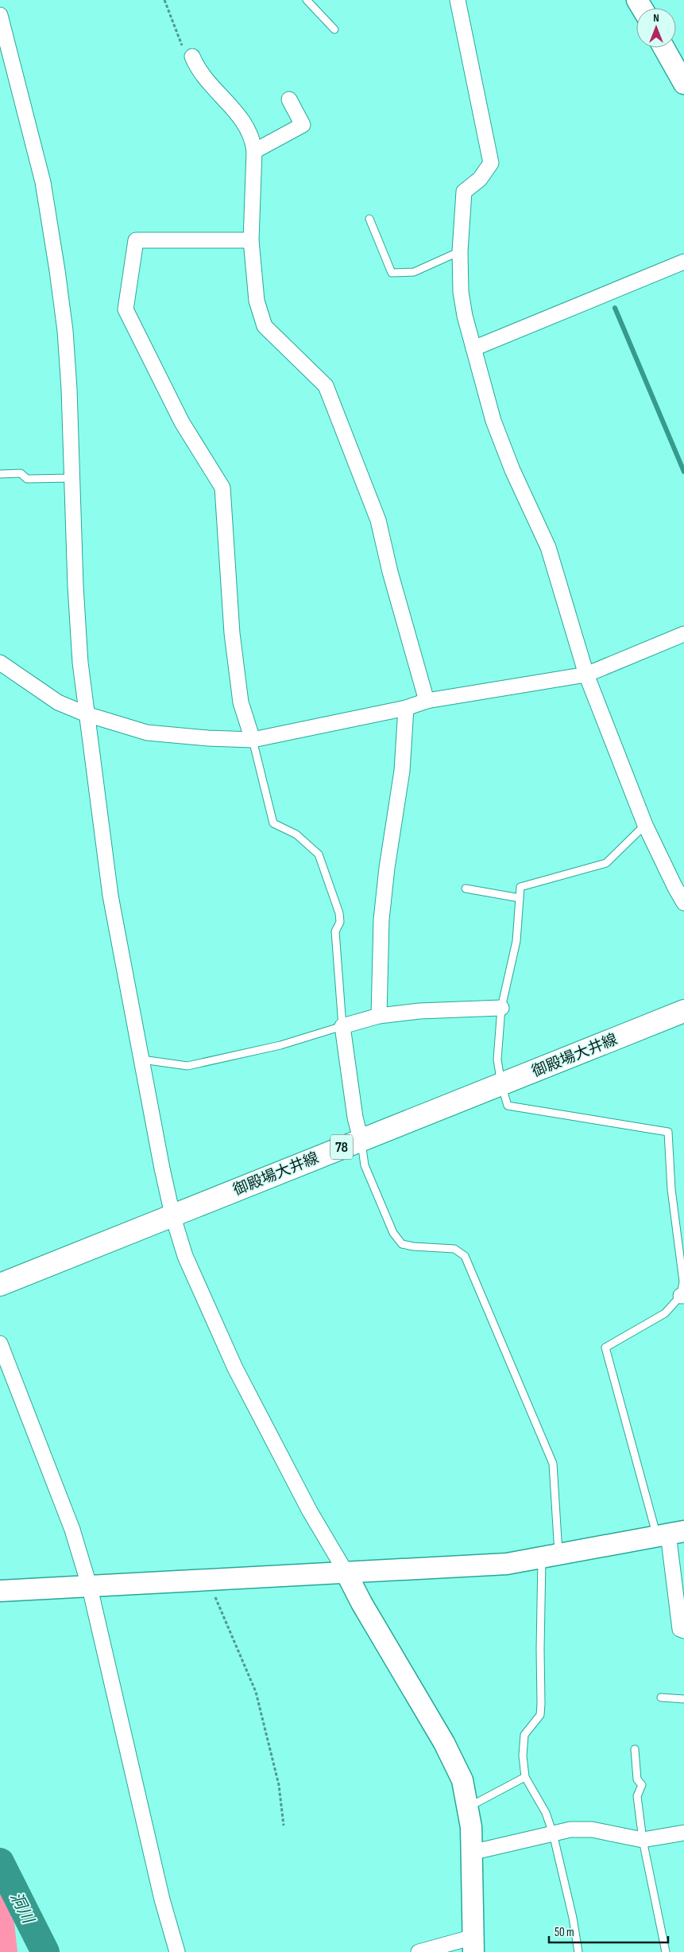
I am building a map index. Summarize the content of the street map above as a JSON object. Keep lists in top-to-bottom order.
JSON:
{
  "streets": {
    "main road": ["御殿場大井線", "78"]
  },
  "water": ["洞川"],
  "scale_bar": "50 m",
  "north": "top"
}
